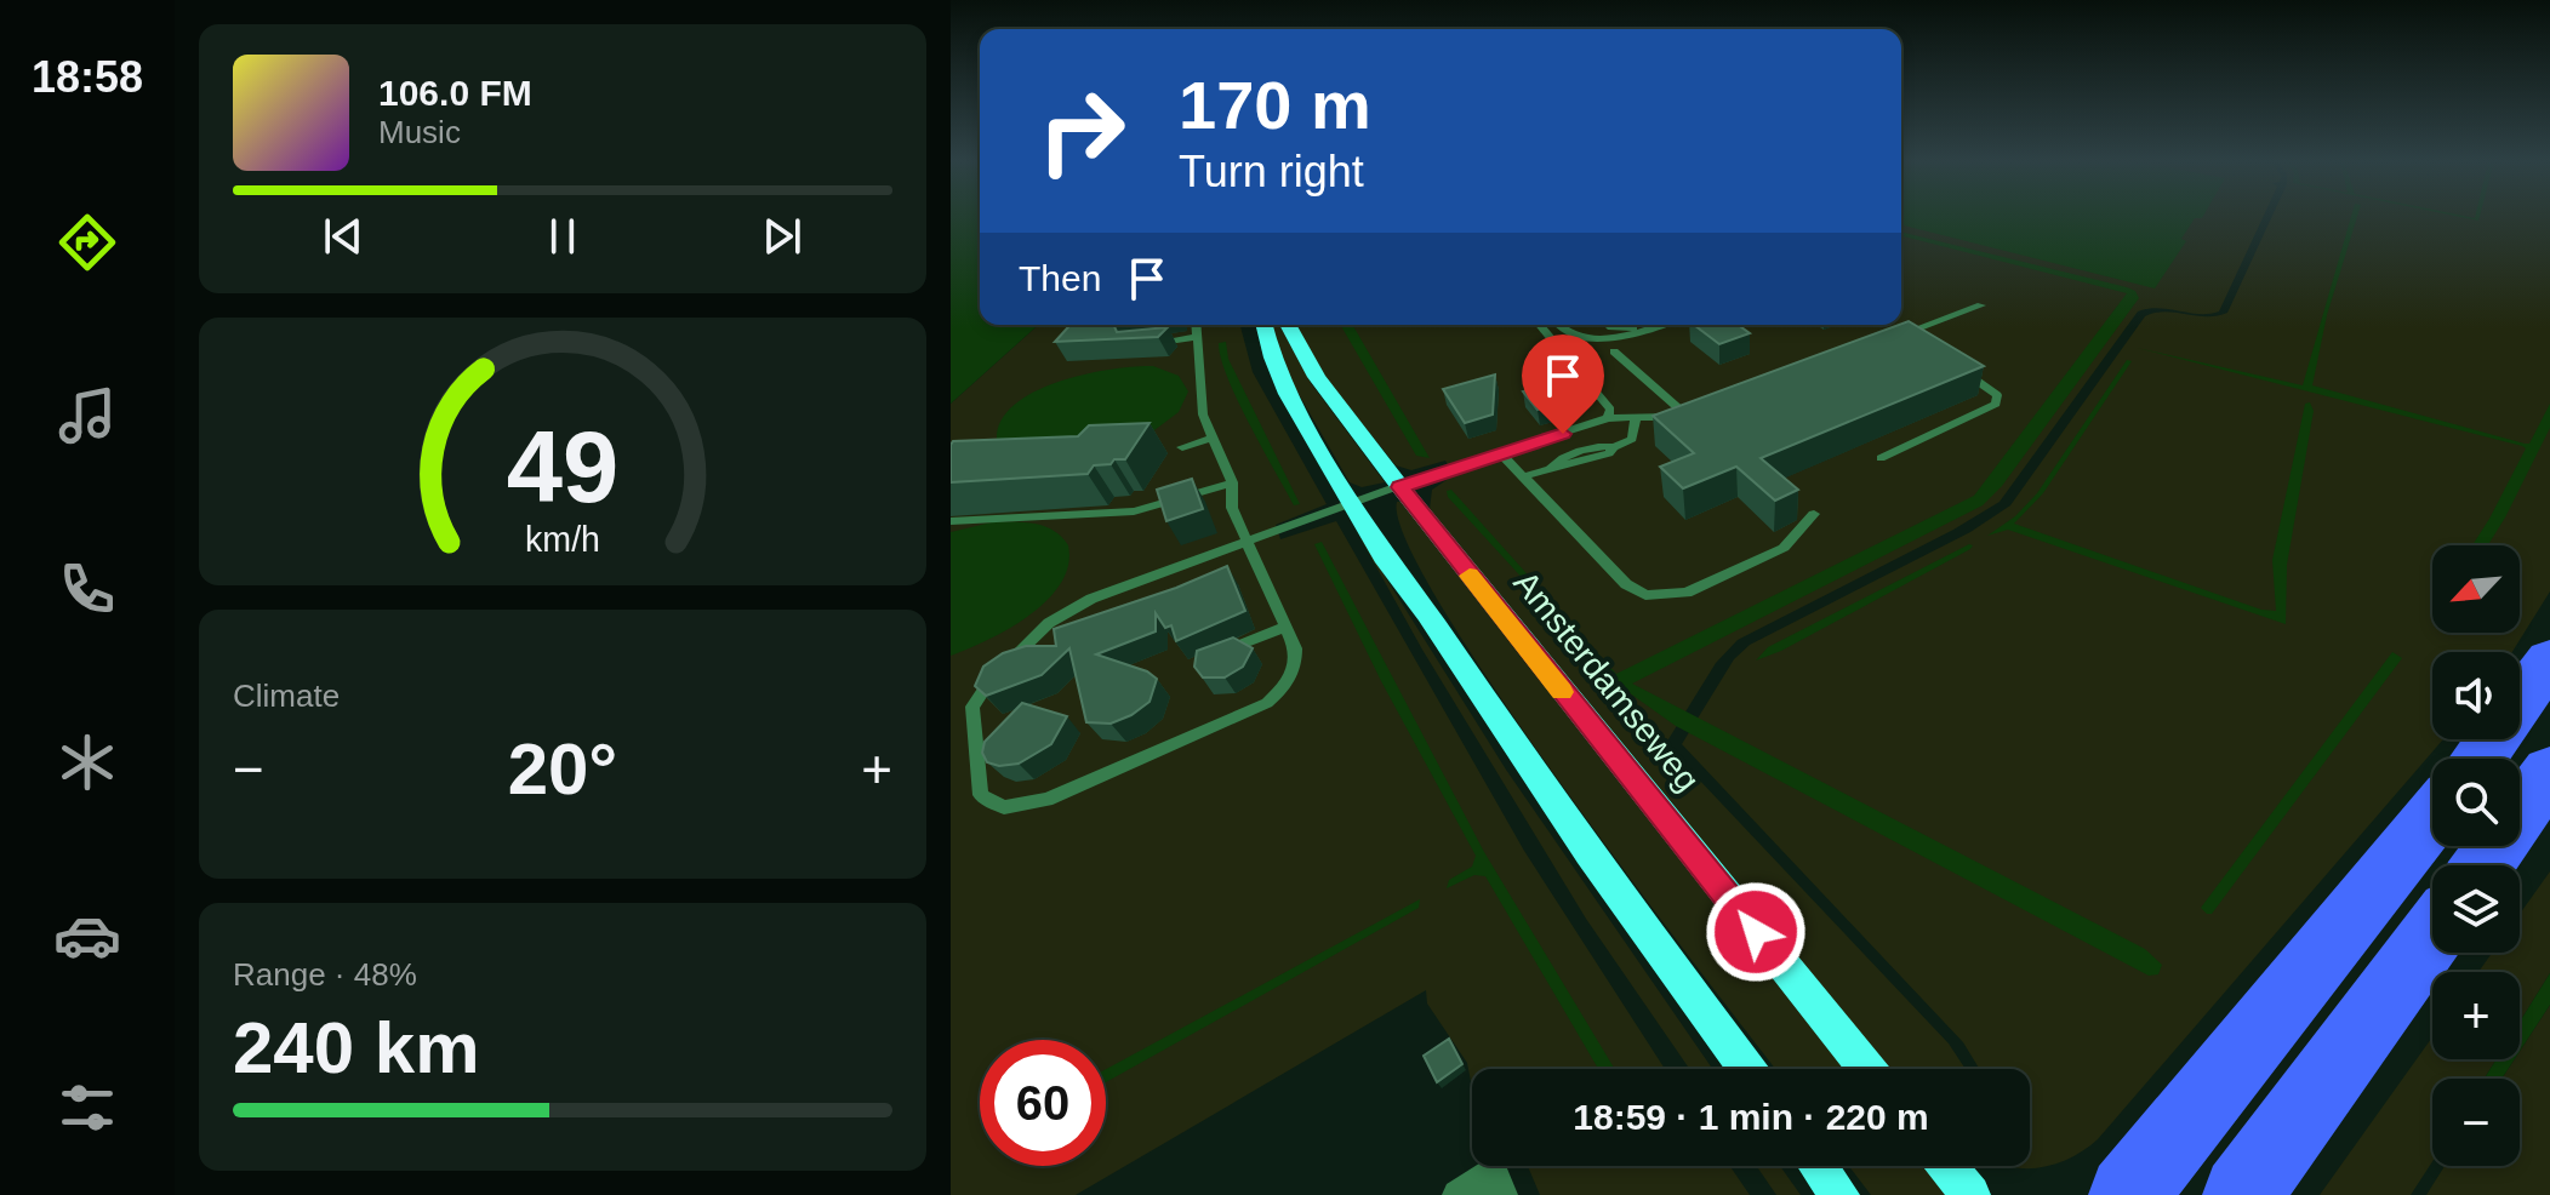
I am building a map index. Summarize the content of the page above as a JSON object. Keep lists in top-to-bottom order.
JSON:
{
  "streets": {
    "main road": ["Amsterdamseweg"]
  },
  "north": "bottom left",
  "page": {
    "tabs": "18:58",
    "turn": ["170 m", "Turn right"],
    "song": ["106.0 FM", "Music"],
    "then": "Then",
    "map_buttons": ["+", "−"],
    "tile": [
      "Climate",
      ["Range · 48%", "240 km"]
    ],
    "heat": ["−", "20°", "+"],
    "limit": "60",
    "trip": "18:59 · 1 min · 220 m",
    "gauge": ["49", "km/h"]
  }
}
